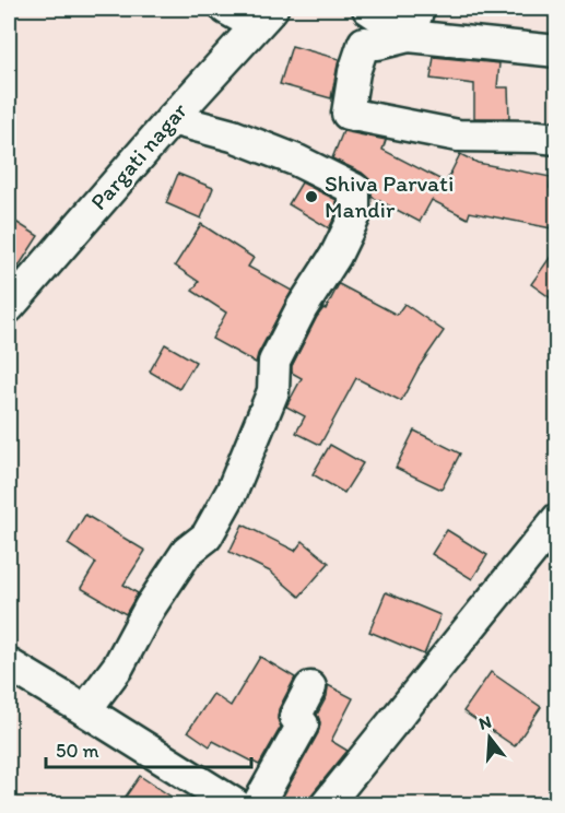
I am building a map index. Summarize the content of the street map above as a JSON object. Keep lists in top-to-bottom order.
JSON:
{
  "streets": {
    "street": ["Pargati nagar"]
  },
  "places": ["Shiva Parvati Mandir"],
  "scale_bar": "50 m",
  "north": "top"
}
